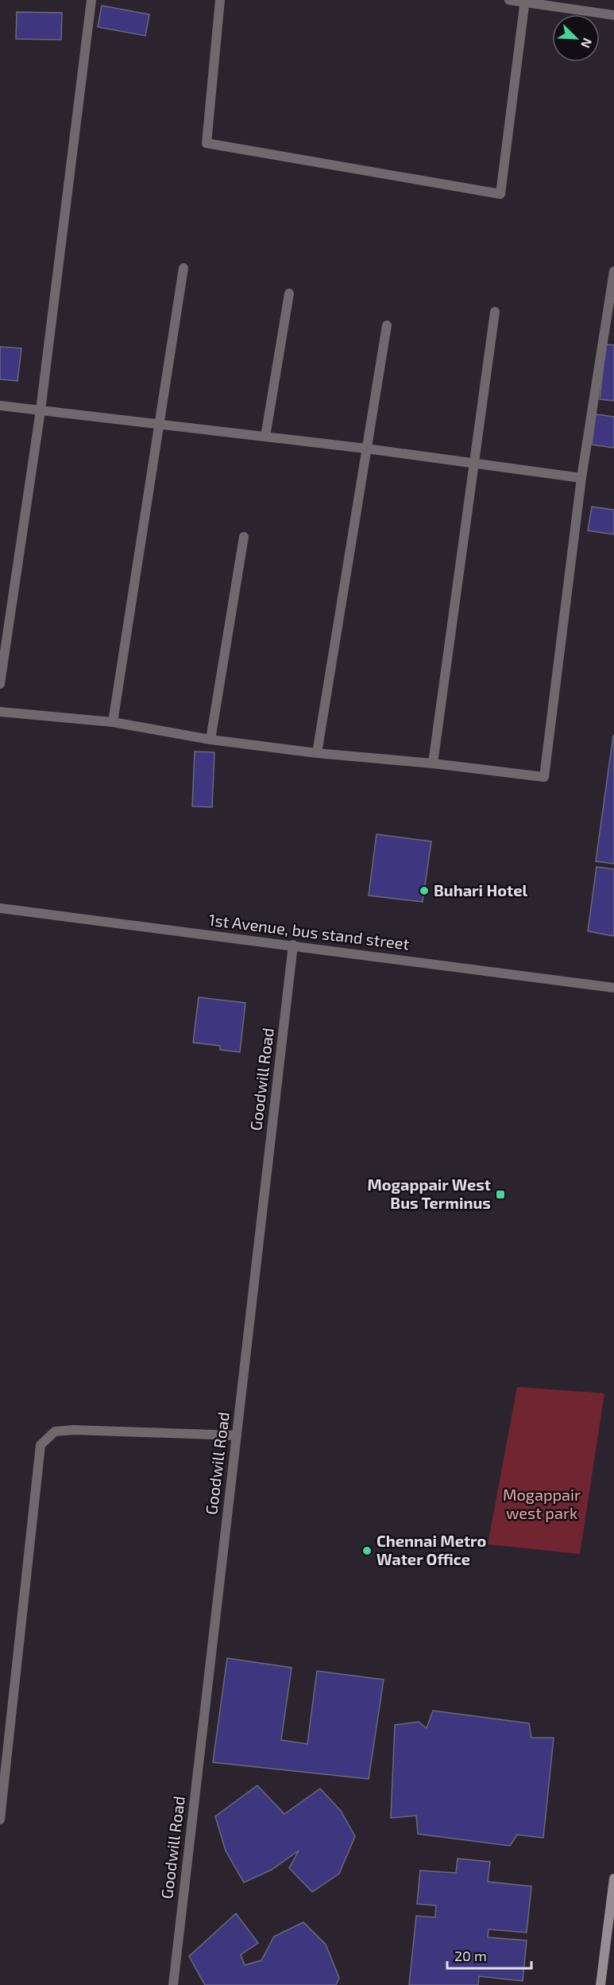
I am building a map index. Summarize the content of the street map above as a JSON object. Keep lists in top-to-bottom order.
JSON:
{
  "streets": {
    "street": ["1st Avenue, bus stand street", "Goodwill Road"]
  },
  "crossings": [
    ["1st Avenue, bus stand street", "Goodwill Road"]
  ],
  "parks": ["Mogappair west park"],
  "places": {
    "other": ["Buhari Hotel", "Chennai Metro Water Office"],
    "transit": ["Mogappair West Bus Terminus"]
  },
  "scale_bar": "20 m",
  "north": "bottom right"
}
